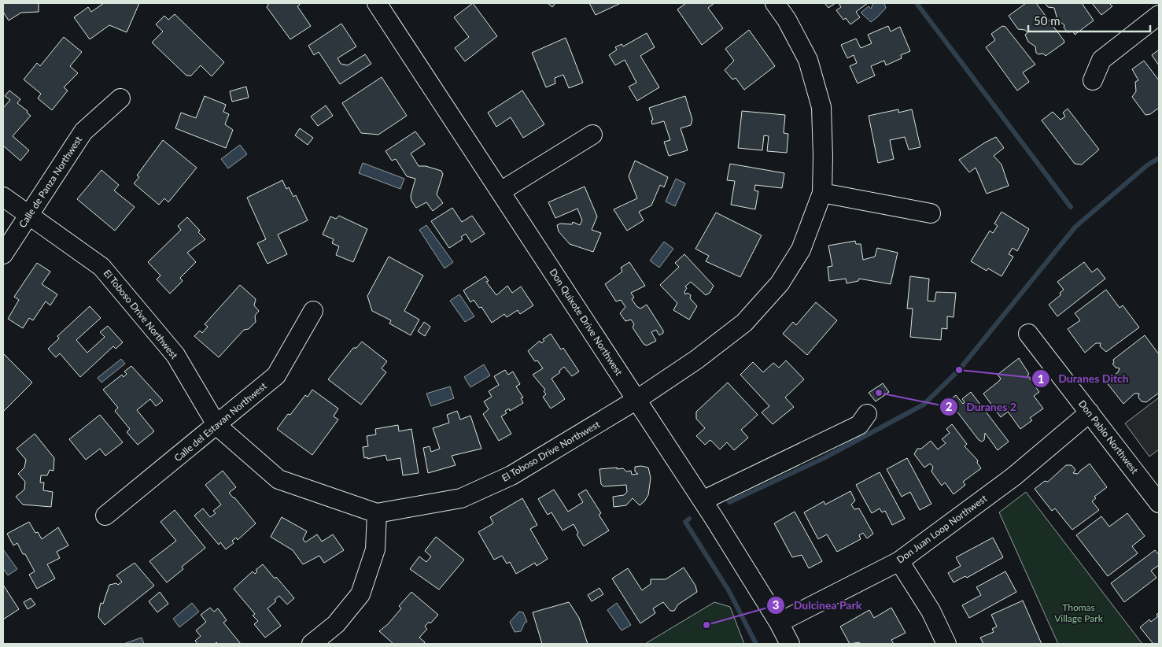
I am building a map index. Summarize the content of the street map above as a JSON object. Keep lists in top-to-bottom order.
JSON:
{
  "streets": {
    "street": [
      "Calle de Panza Northwest",
      "El Toboso Drive Northwest",
      "Don Quixote Drive Northwest",
      "Calle del Estavan Northwest",
      "Don Pablo Northwest",
      "Don Juan Loop Northwest"
    ]
  },
  "crossings": [
    ["Calle de Panza Northwest", "El Toboso Drive Northwest"],
    ["El Toboso Drive Northwest", "Don Quixote Drive Northwest"],
    ["El Toboso Drive Northwest", "Calle del Estavan Northwest"],
    ["Don Quixote Drive Northwest", "Don Juan Loop Northwest"],
    ["Don Pablo Northwest", "Don Juan Loop Northwest"]
  ],
  "parks": ["Thomas Village Park"],
  "places": ["Duranes Ditch", "Duranes 2", "Dulcinea Park"],
  "scale_bar": "50 m"
}
